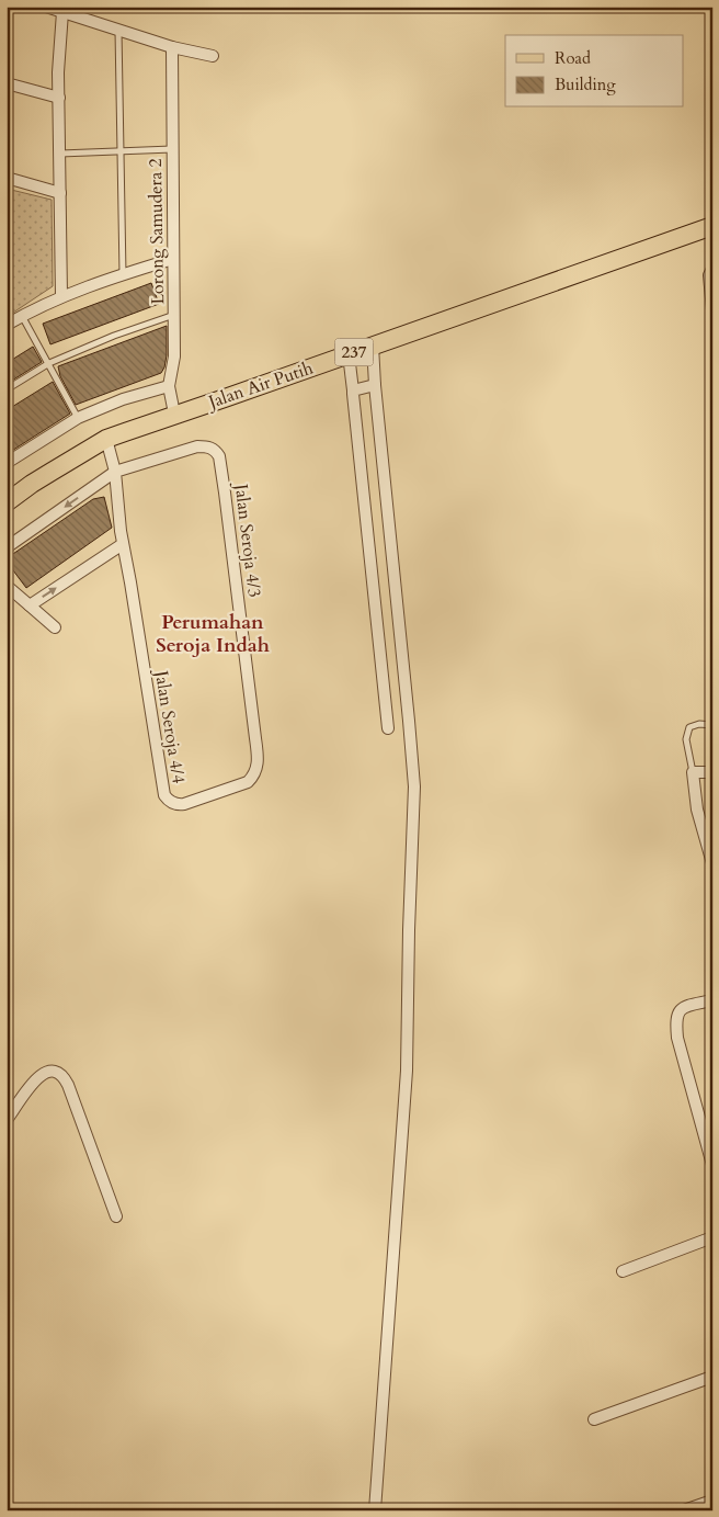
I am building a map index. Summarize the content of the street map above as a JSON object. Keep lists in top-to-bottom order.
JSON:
{
  "streets": {
    "main road": ["237", "Jalan Air Putih"],
    "street": ["Lorong Samudera 2", "Jalan Seroja 4/3", "Jalan Seroja 4/4"]
  },
  "crossings": [
    ["Lorong Samudera 2", "Jalan Air Putih"],
    ["Jalan Air Putih", "Jalan Seroja 4/4"],
    ["Jalan Seroja 4/3", "Jalan Seroja 4/4"]
  ],
  "districts": ["Perumahan Seroja Indah"],
  "legend": ["Road", "Building"]
}
